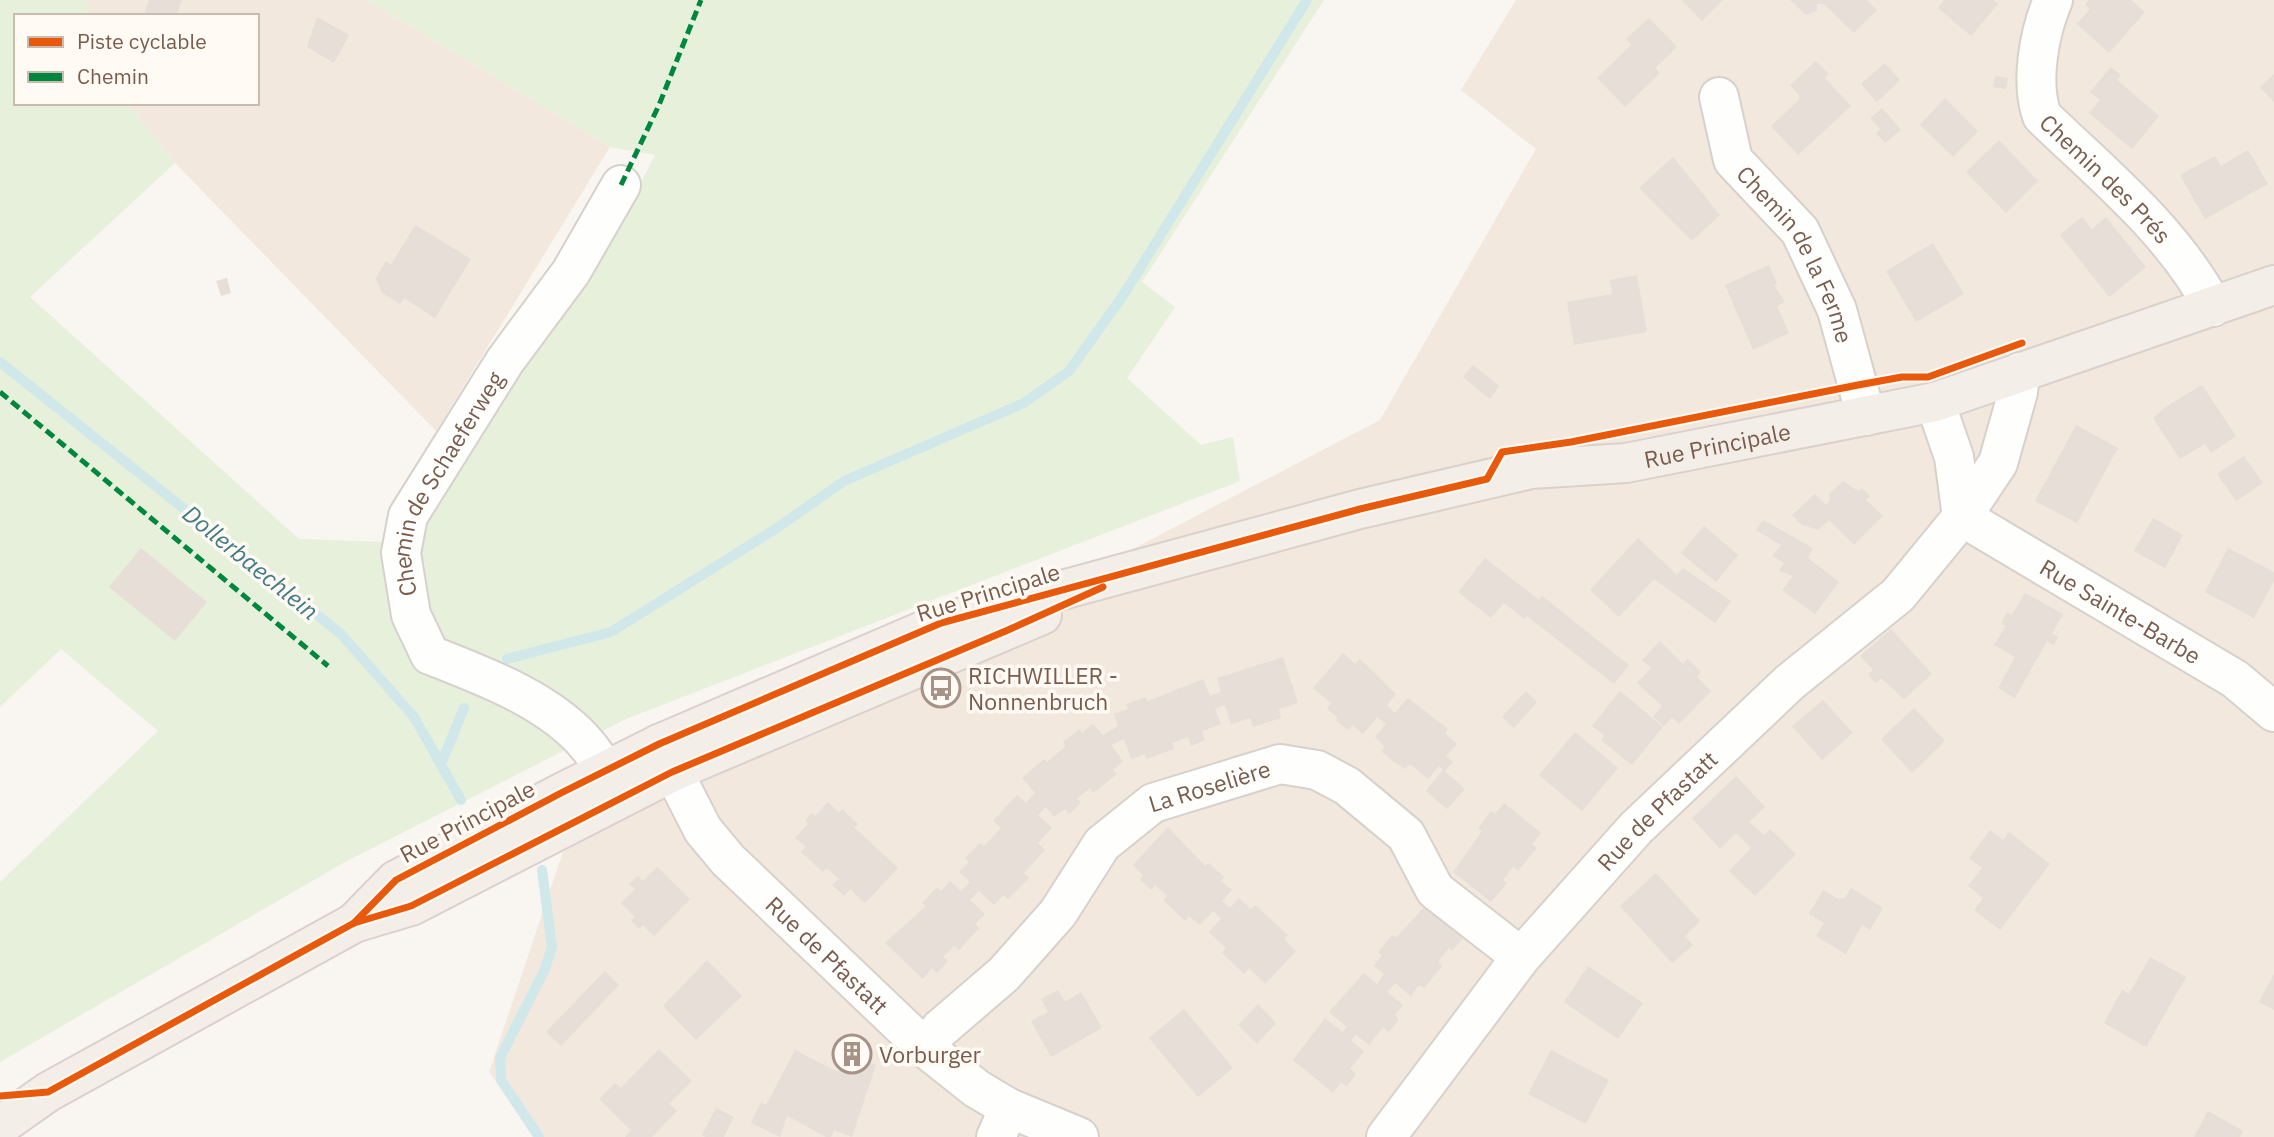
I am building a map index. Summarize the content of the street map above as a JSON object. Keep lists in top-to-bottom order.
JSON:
{
  "streets": {
    "main road": ["Rue Principale"],
    "street": [
      "Chemin des Prés",
      "Chemin de la Ferme",
      "Chemin de Schaeferweg",
      "Rue Sainte-Barbe",
      "La Roselière",
      "Rue de Pfastatt"
    ]
  },
  "crossings": [
    ["Chemin des Prés", "Rue Principale"],
    ["Chemin de la Ferme", "Rue Principale"],
    ["Rue Principale", "Chemin de Schaeferweg"],
    ["Rue Principale", "Rue de Pfastatt"],
    ["Rue Sainte-Barbe", "Rue de Pfastatt"],
    ["La Roselière", "Rue de Pfastatt"]
  ],
  "water": ["Dollerbaechlein"],
  "places": {
    "bus stop": ["RICHWILLER - Nonnenbruch"],
    "building": ["Vorburger"]
  },
  "legend": ["Piste cyclable", "Chemin"]
}
